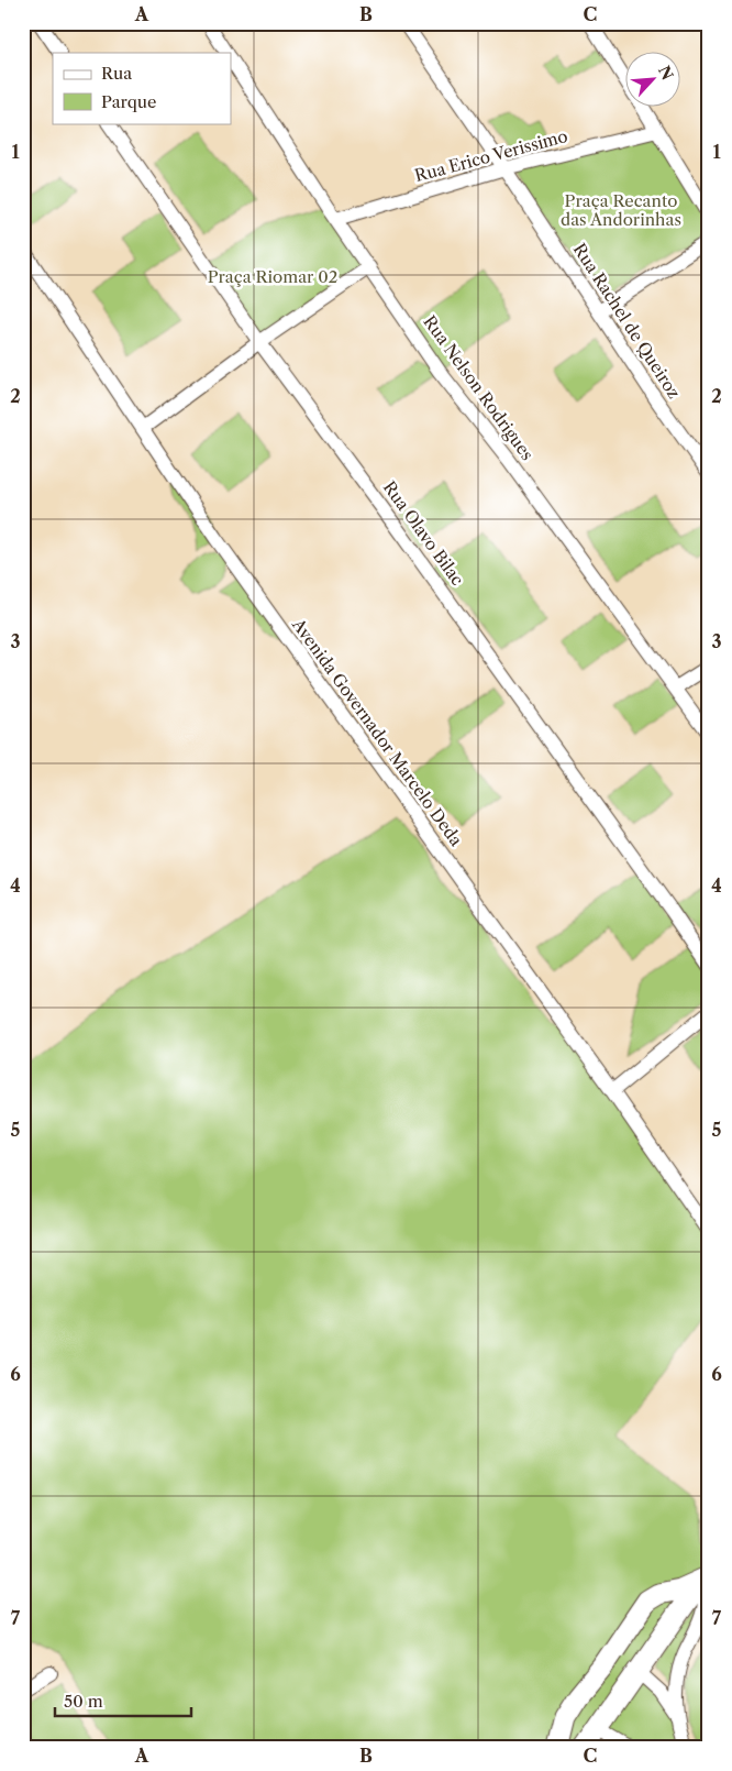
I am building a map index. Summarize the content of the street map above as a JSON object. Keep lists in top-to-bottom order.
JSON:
{
  "streets": {
    "street": [
      "Rua Erico Verissimo",
      "Rua Rachel de Queiroz",
      "Rua Nelson Rodrigues",
      "Rua Olavo Bilac",
      "Avenida Governador Marcelo Deda"
    ]
  },
  "crossings": [
    ["Rua Erico Verissimo", "Rua Rachel de Queiroz"],
    ["Rua Erico Verissimo", "Rua Nelson Rodrigues"]
  ],
  "parks": ["Praça Recanto das Andorinhas", "Praça Riomar 02"],
  "legend": ["Rua", "Parque"],
  "scale_bar": "50 m",
  "north": "top right",
  "grid": {
    "columns": ["A", "B", "C"],
    "rows": [
      "1",
      "2",
      "3",
      "4",
      "5",
      "6",
      "7"
    ]
  }
}
